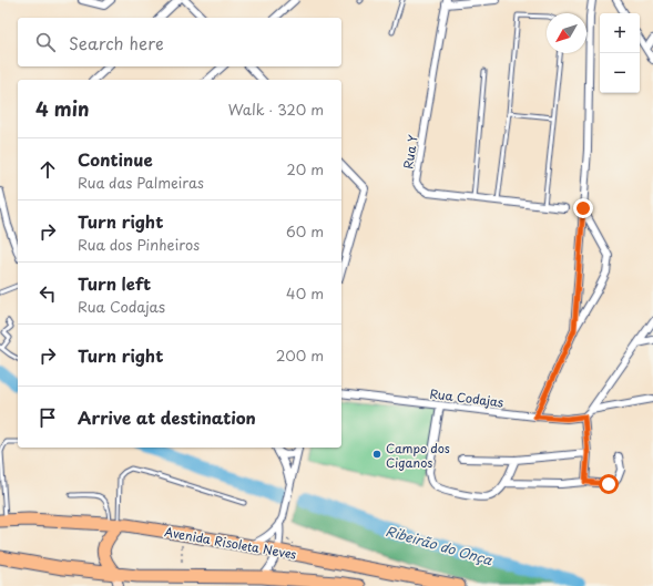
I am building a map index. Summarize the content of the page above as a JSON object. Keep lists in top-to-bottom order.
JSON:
{
  "streets": {
    "highway": ["Avenida Risoleta Neves"],
    "street": ["Rua Y", "Rua Codajas"]
  },
  "water": ["Ribeirão do Onça"],
  "places": ["Campo dos Ciganos"],
  "north": "bottom left",
  "page": {
    "map_buttons": ["+", "−"],
    "search": "Search here",
    "heading": ["4 min", "Walk · 320 m"],
    "list": [
      ["Continue", "Rua das Palmeiras", "20 m"],
      ["Turn right", "Rua dos Pinheiros", "60 m"],
      ["Turn left", "Rua Codajas", "40 m"],
      ["Turn right", "200 m"],
      "Arrive at destination"
    ]
  }
}
